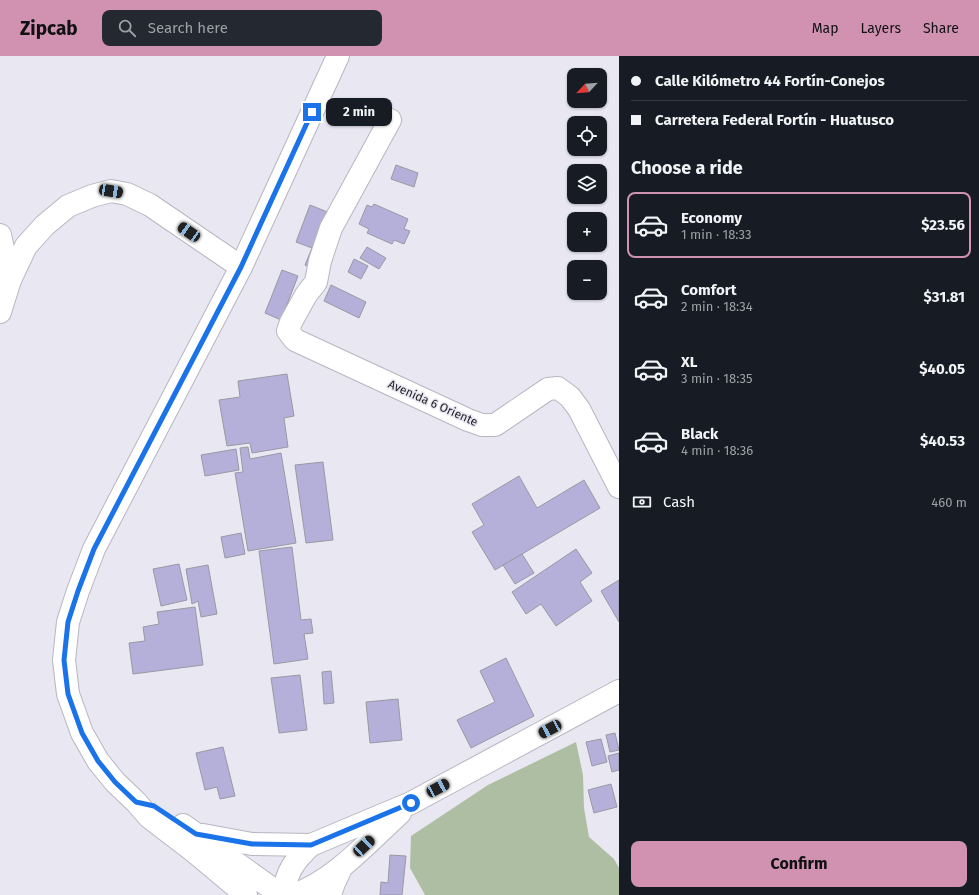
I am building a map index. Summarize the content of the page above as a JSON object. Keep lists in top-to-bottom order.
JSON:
{
  "streets": {
    "street": ["Avenida 6 Oriente"]
  },
  "north": "bottom left",
  "page": {
    "header": "Zipcab",
    "search": "Search here",
    "nav": ["Map", "Layers", "Share"],
    "banner": ["Calle Kilómetro 44 Fortín-Conejos", "Carretera Federal Fortín - Huatusco"],
    "map_buttons": ["+", "−"],
    "bubble": "2 min",
    "heading": "Choose a ride",
    "list": [
      {
        "name": "Economy",
        "note": "1 min · 18:33",
        "value": "$23.56"
      },
      {
        "name": "Comfort",
        "note": "2 min · 18:34",
        "value": "$31.81"
      },
      {
        "name": "XL",
        "note": "3 min · 18:35",
        "value": "$40.05"
      },
      {
        "name": "Black",
        "note": "4 min · 18:36",
        "value": "$40.53"
      }
    ],
    "pay": ["Cash", "460 m"],
    "buttons": "Confirm"
  }
}
